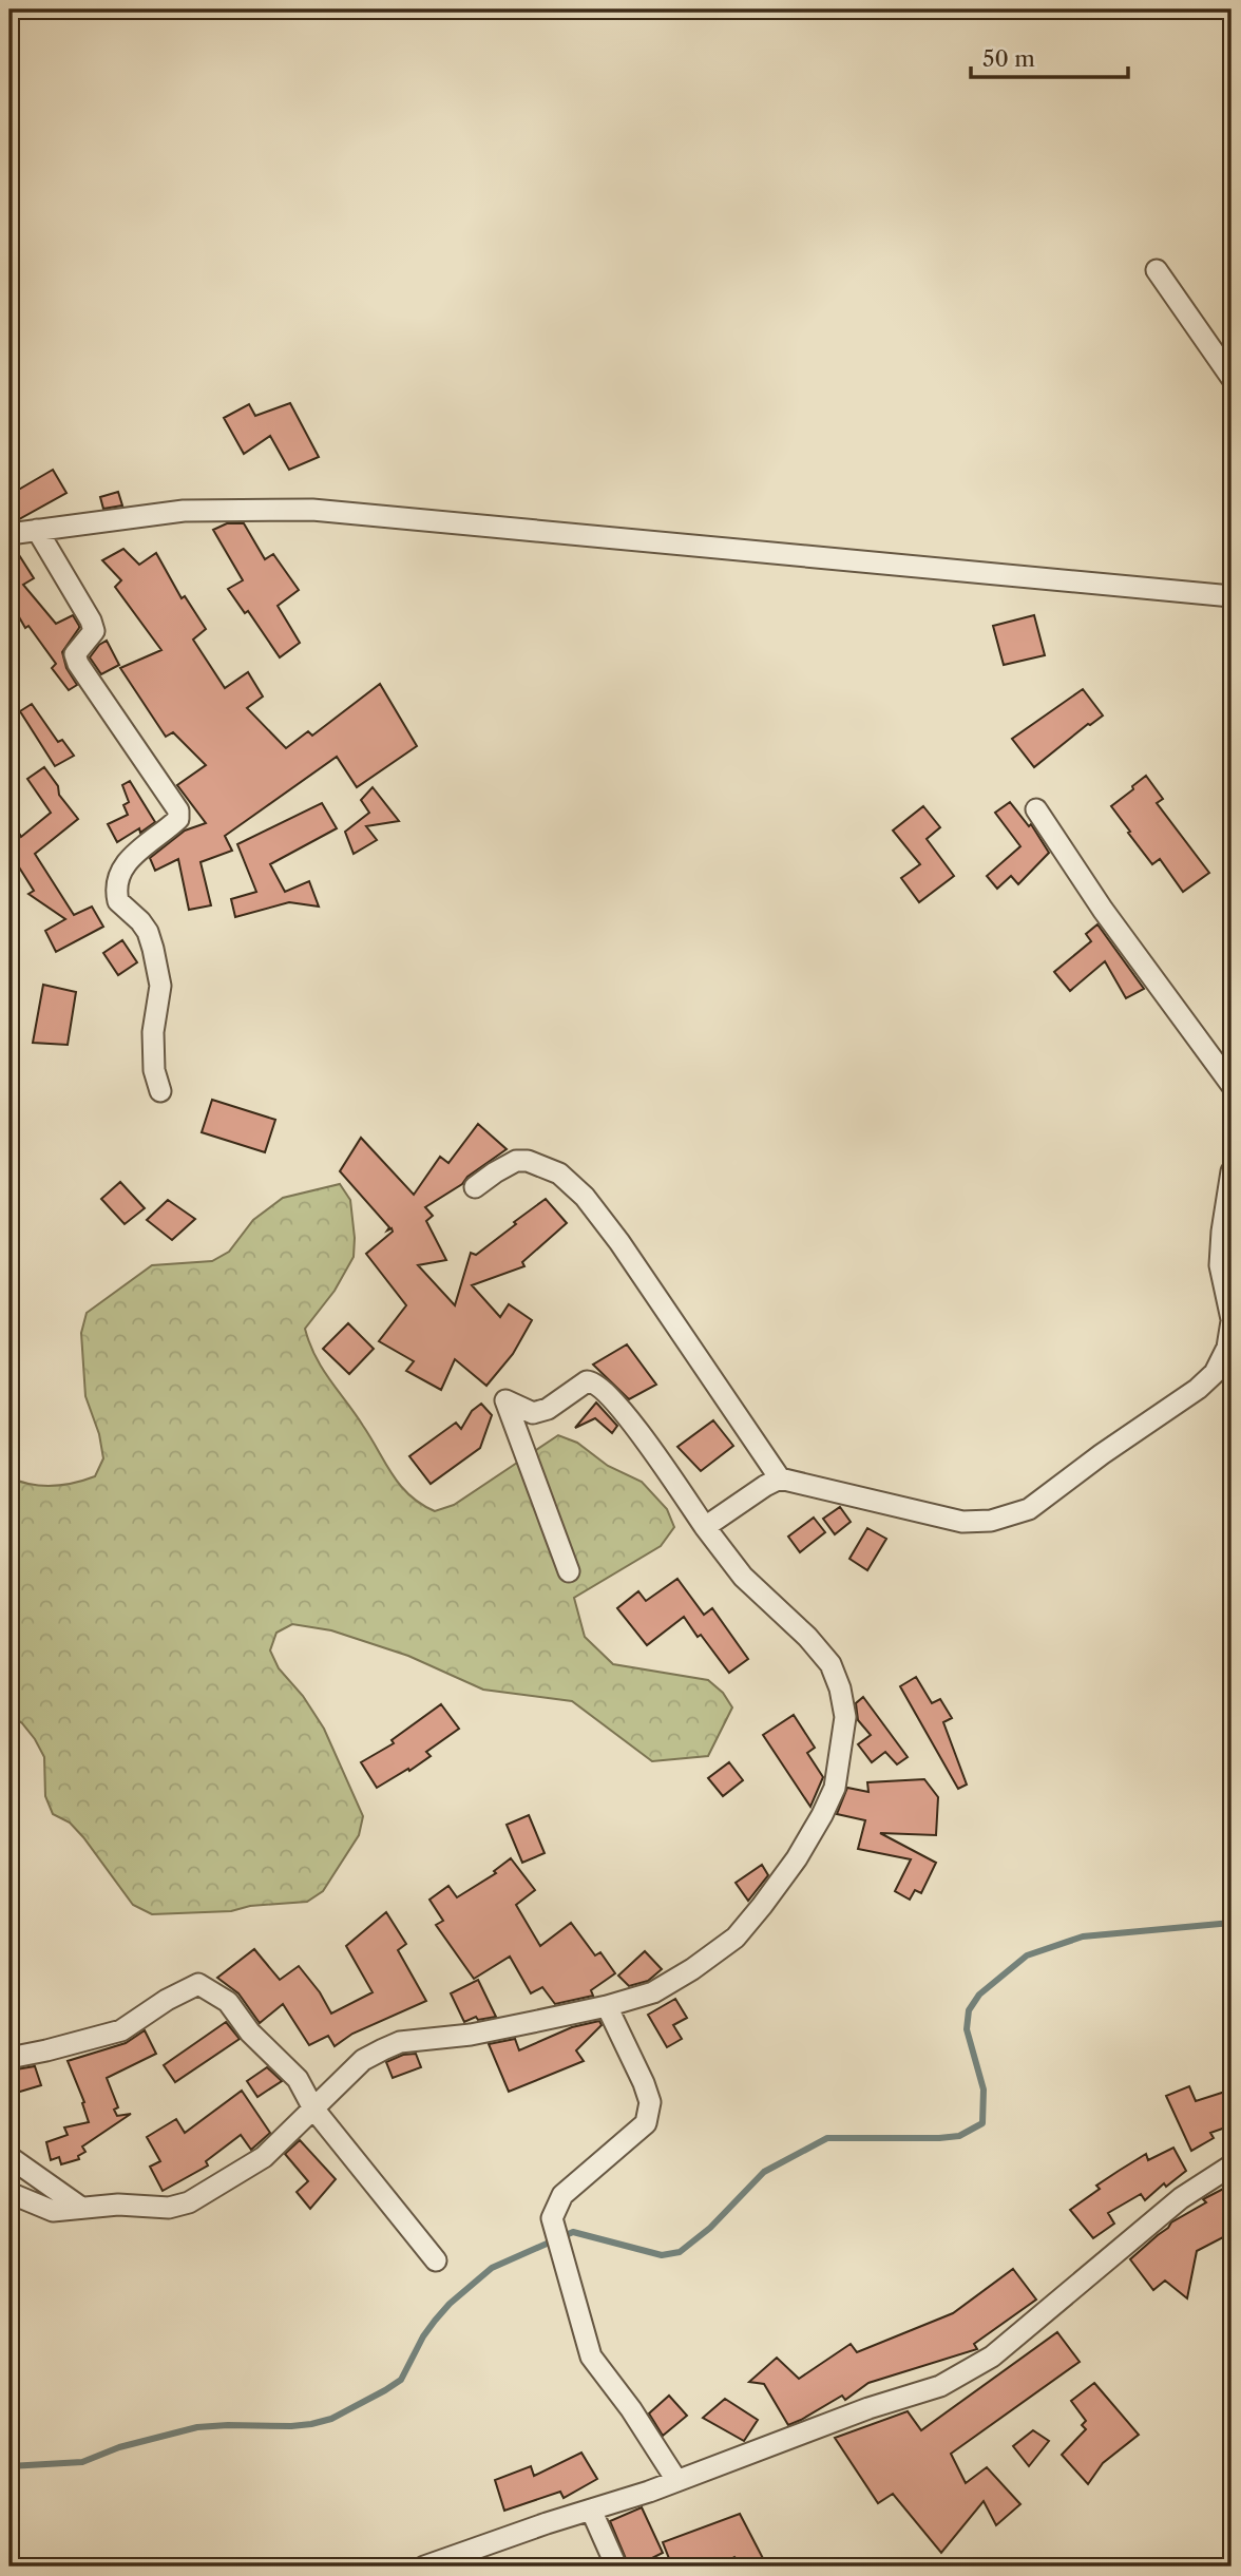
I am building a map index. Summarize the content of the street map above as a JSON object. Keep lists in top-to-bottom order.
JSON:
{
  "scale_bar": "50 m"
}
